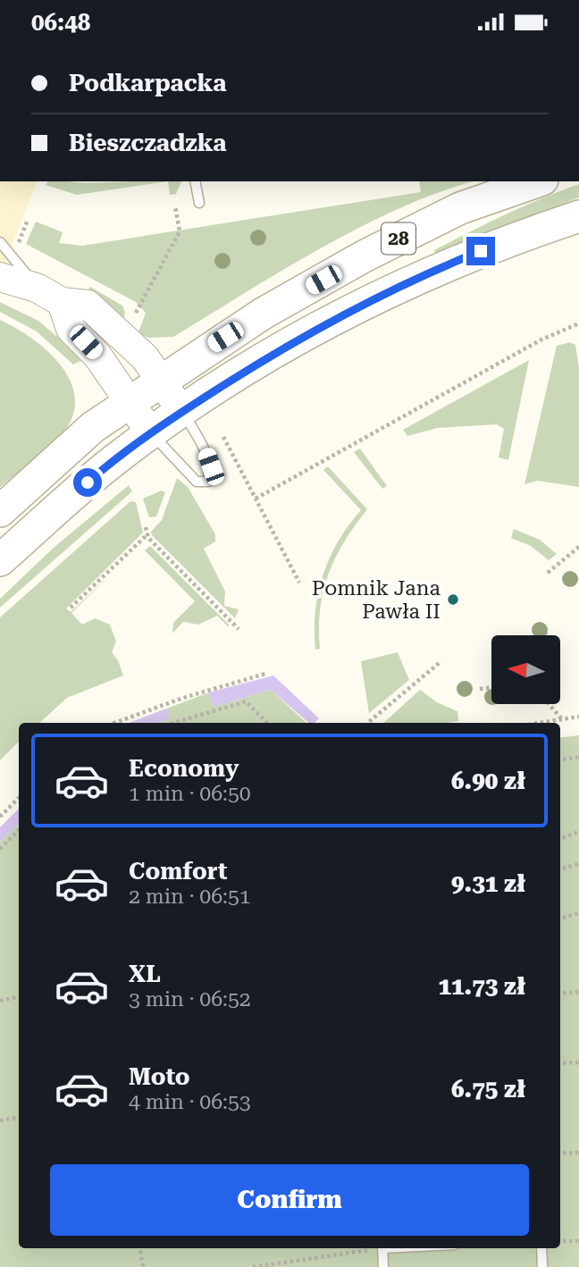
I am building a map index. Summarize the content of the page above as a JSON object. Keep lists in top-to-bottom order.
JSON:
{
  "streets": {
    "main road": ["28"]
  },
  "places": ["Pomnik Jana Pawła II"],
  "north": "left",
  "page": {
    "status": "06:48",
    "banner": ["Podkarpacka", "Bieszczadzka"],
    "list": [
      {
        "name": "Economy",
        "note": "1 min · 06:50",
        "value": "6.90 zł"
      },
      {
        "name": "Comfort",
        "note": "2 min · 06:51",
        "value": "9.31 zł"
      },
      {
        "name": "XL",
        "note": "3 min · 06:52",
        "value": "11.73 zł"
      },
      {
        "name": "Moto",
        "note": "4 min · 06:53",
        "value": "6.75 zł"
      }
    ],
    "buttons": "Confirm"
  }
}
